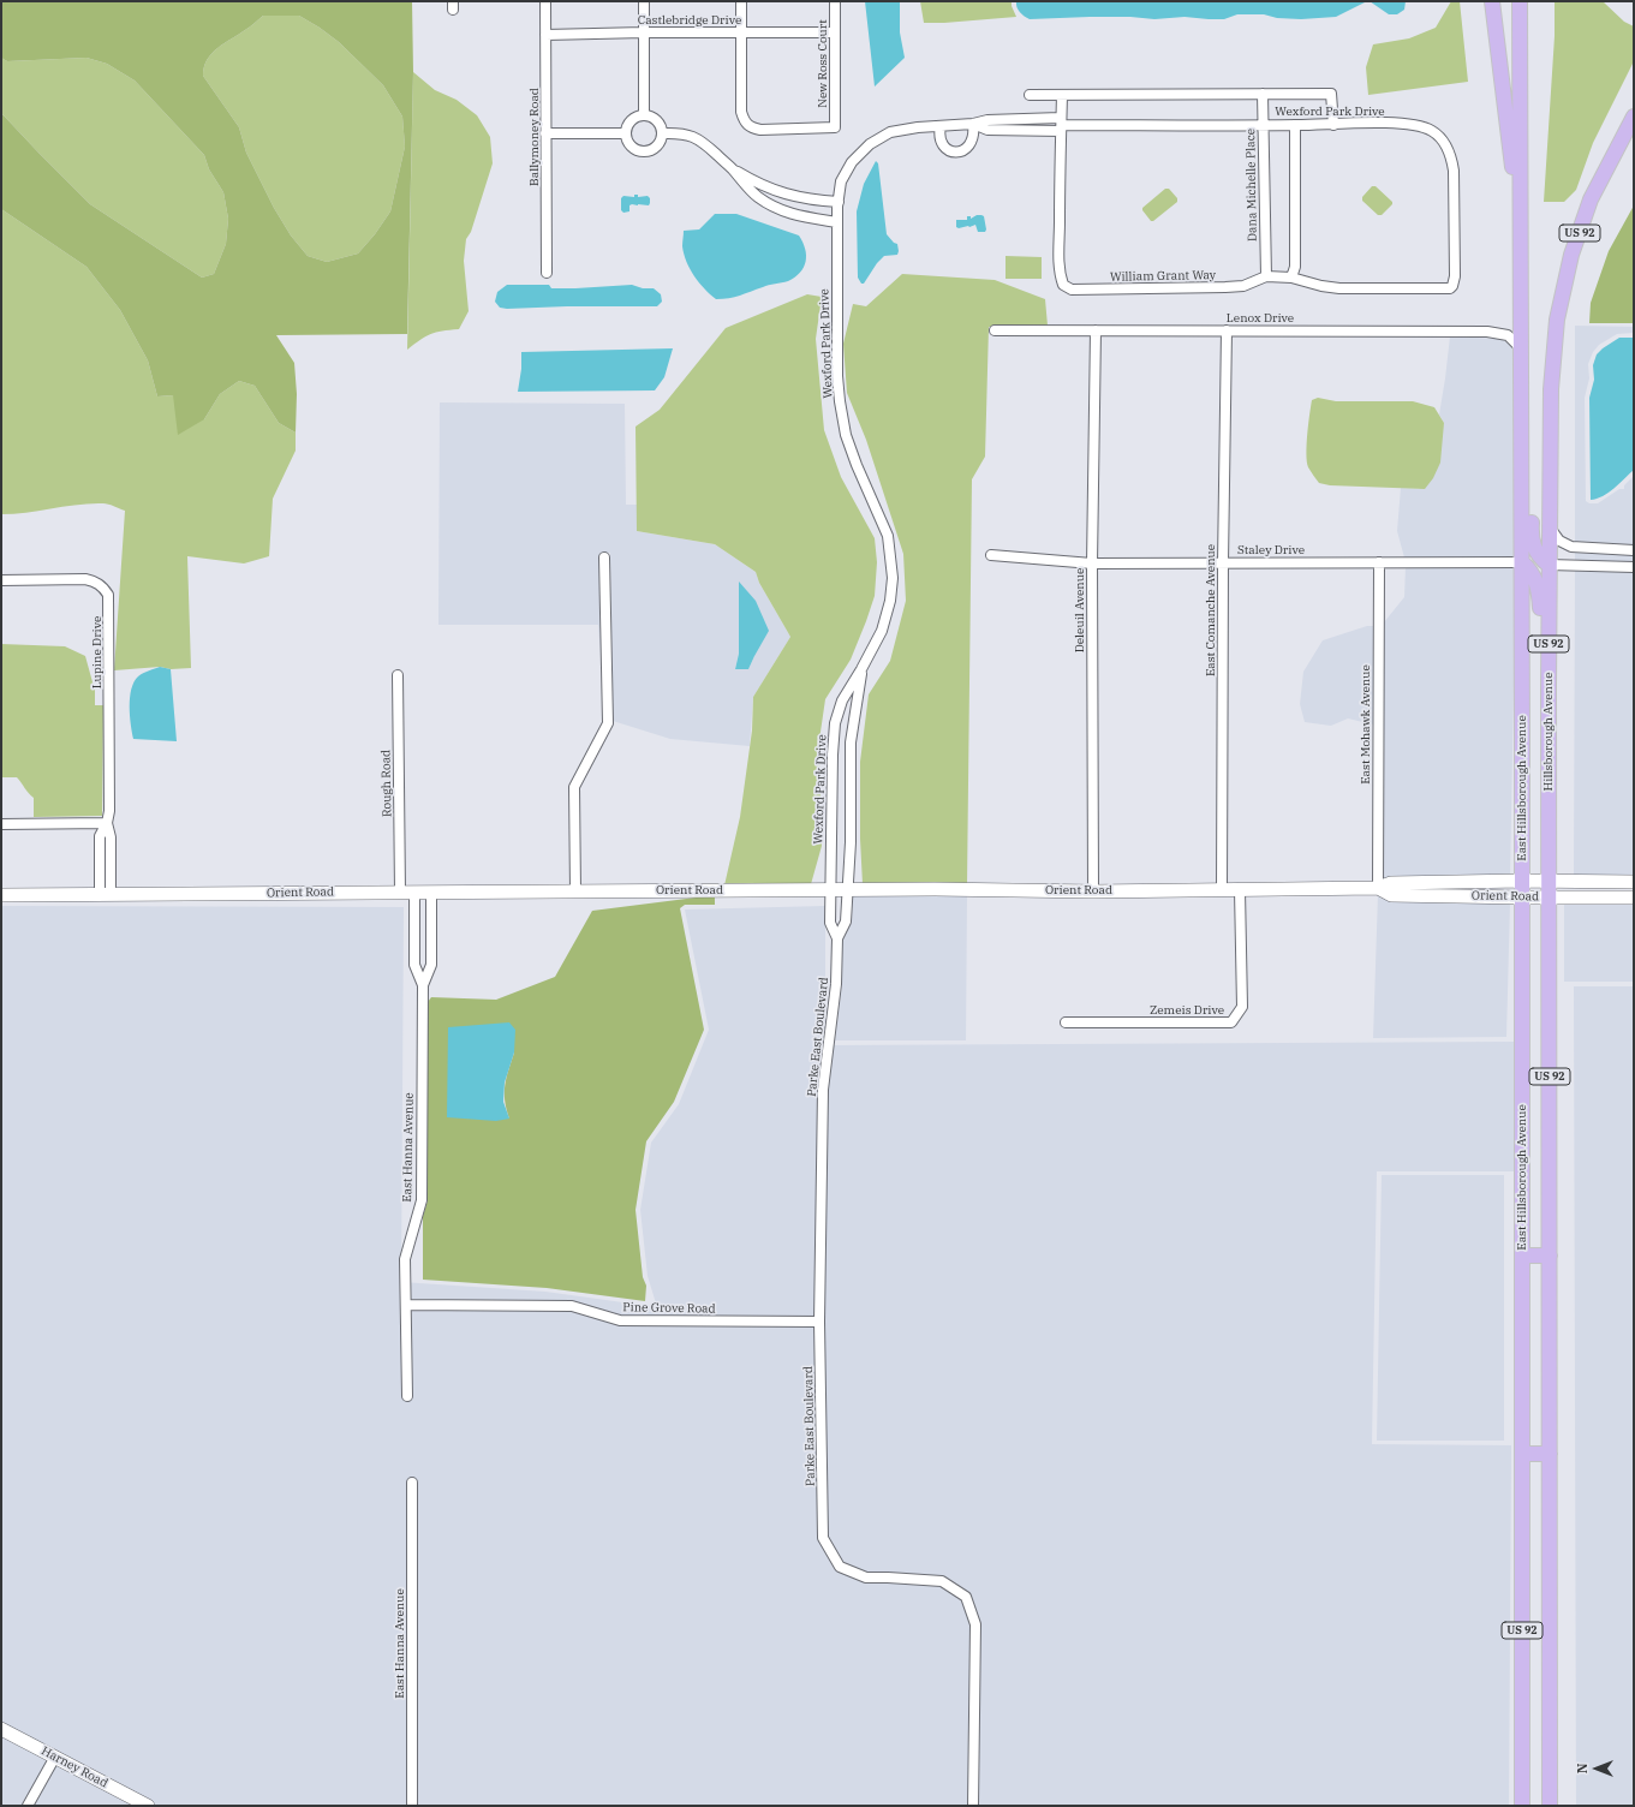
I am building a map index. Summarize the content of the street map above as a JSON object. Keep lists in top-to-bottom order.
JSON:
{
  "streets": {
    "main road": ["US 92", "Hillsborough Avenue", "East Hillsborough Avenue"],
    "street": [
      "Castlebridge Drive",
      "New Ross Court",
      "Wexford Park Drive",
      "Ballymoney Road",
      "Dana Michelle Place",
      "William Grant Way",
      "Lenox Drive",
      "Staley Drive",
      "Deleuil Avenue",
      "East Comanche Avenue",
      "Lupine Drive",
      "East Mohawk Avenue",
      "Rough Road",
      "Orient Road",
      "Zemeis Drive",
      "Parke East Boulevard",
      "East Hanna Avenue",
      "Pine Grove Road",
      "Harney Road"
    ]
  },
  "crossings": [
    ["Castlebridge Drive", "New Ross Court"],
    ["Castlebridge Drive", "Ballymoney Road"],
    ["Wexford Park Drive", "Dana Michelle Place"],
    ["Wexford Park Drive", "William Grant Way"],
    ["Wexford Park Drive", "Orient Road"],
    ["Wexford Park Drive", "Parke East Boulevard"],
    ["Dana Michelle Place", "William Grant Way"],
    ["US 92", "Lenox Drive"],
    ["US 92", "Hillsborough Avenue"],
    ["US 92", "East Hillsborough Avenue"],
    ["US 92", "Orient Road"],
    ["Lenox Drive", "Deleuil Avenue"],
    ["Lenox Drive", "East Comanche Avenue"],
    ["Lenox Drive", "East Hillsborough Avenue"],
    ["Staley Drive", "Deleuil Avenue"],
    ["Staley Drive", "East Comanche Avenue"],
    ["Staley Drive", "East Mohawk Avenue"],
    ["Staley Drive", "East Hillsborough Avenue"],
    ["Deleuil Avenue", "Orient Road"],
    ["East Comanche Avenue", "Orient Road"],
    ["Lupine Drive", "Orient Road"],
    ["East Mohawk Avenue", "Orient Road"],
    ["Hillsborough Avenue", "Orient Road"],
    ["Rough Road", "Orient Road"],
    ["East Hillsborough Avenue", "Orient Road"],
    ["Orient Road", "Zemeis Drive"],
    ["Orient Road", "Parke East Boulevard"],
    ["Orient Road", "East Hanna Avenue"],
    ["Parke East Boulevard", "Pine Grove Road"],
    ["East Hanna Avenue", "Pine Grove Road"]
  ],
  "north": "left"
}
